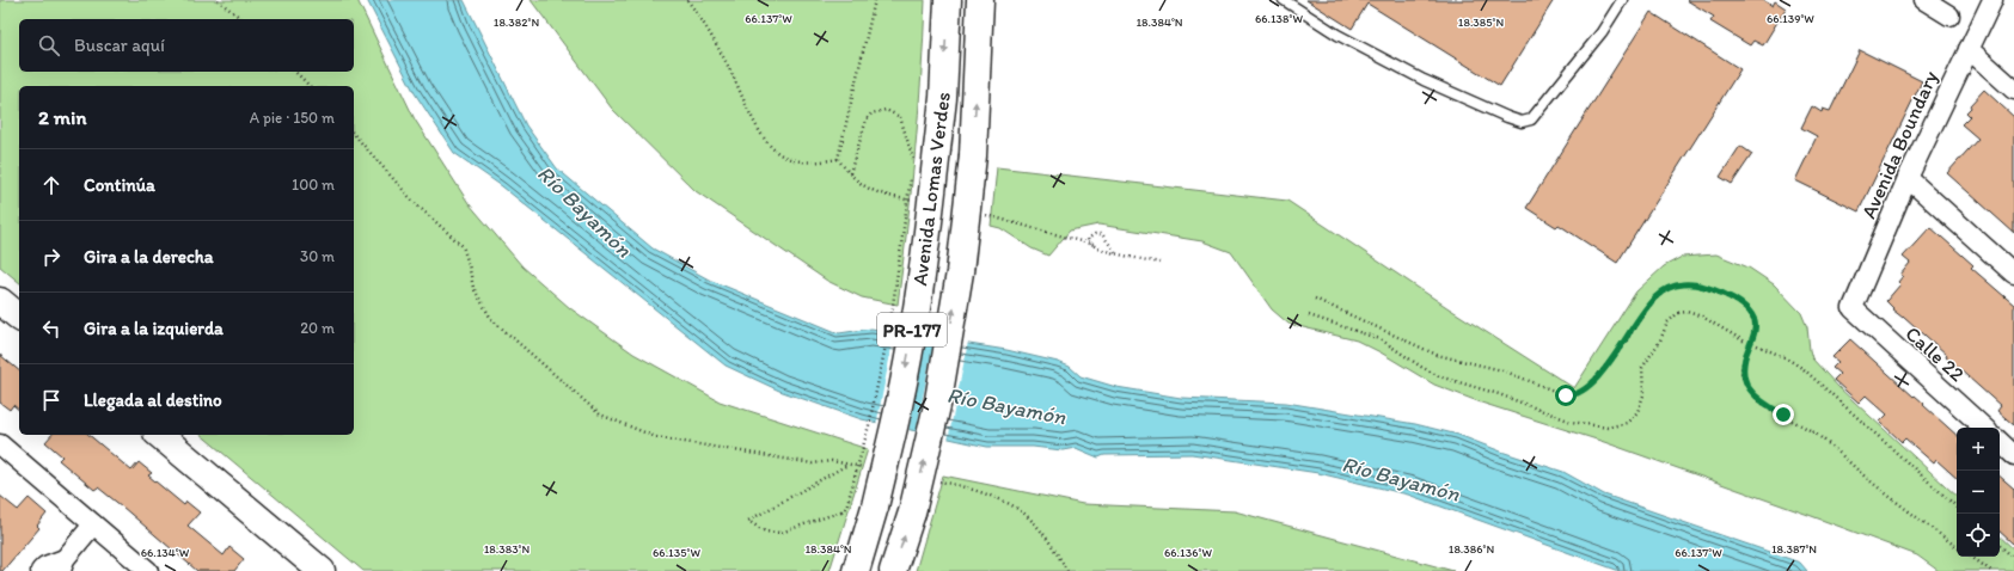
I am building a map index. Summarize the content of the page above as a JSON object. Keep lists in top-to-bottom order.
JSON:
{
  "streets": {
    "main road": ["Avenida Lomas Verdes", "PR-177"],
    "street": ["Avenida Boundary", "Calle 22"]
  },
  "crossings": [
    ["Avenida Boundary", "Calle 22"]
  ],
  "water": ["Río Bayamón"],
  "page": {
    "search": "Buscar aquí",
    "heading": ["2 min", "A pie · 150 m"],
    "list": [
      ["Continúa", "100 m"],
      ["Gira a la derecha", "30 m"],
      ["Gira a la izquierda", "20 m"],
      "Llegada al destino"
    ],
    "map_buttons": ["+", "−"]
  },
  "coordinates": [
    "66.137°W",
    "66.138°W",
    "66.139°W",
    "18.384°N",
    "18.385°N",
    "18.382°N",
    "18.383°N",
    "18.386°N",
    "18.387°N",
    "66.134°W",
    "66.135°W",
    "66.136°W"
  ]
}
